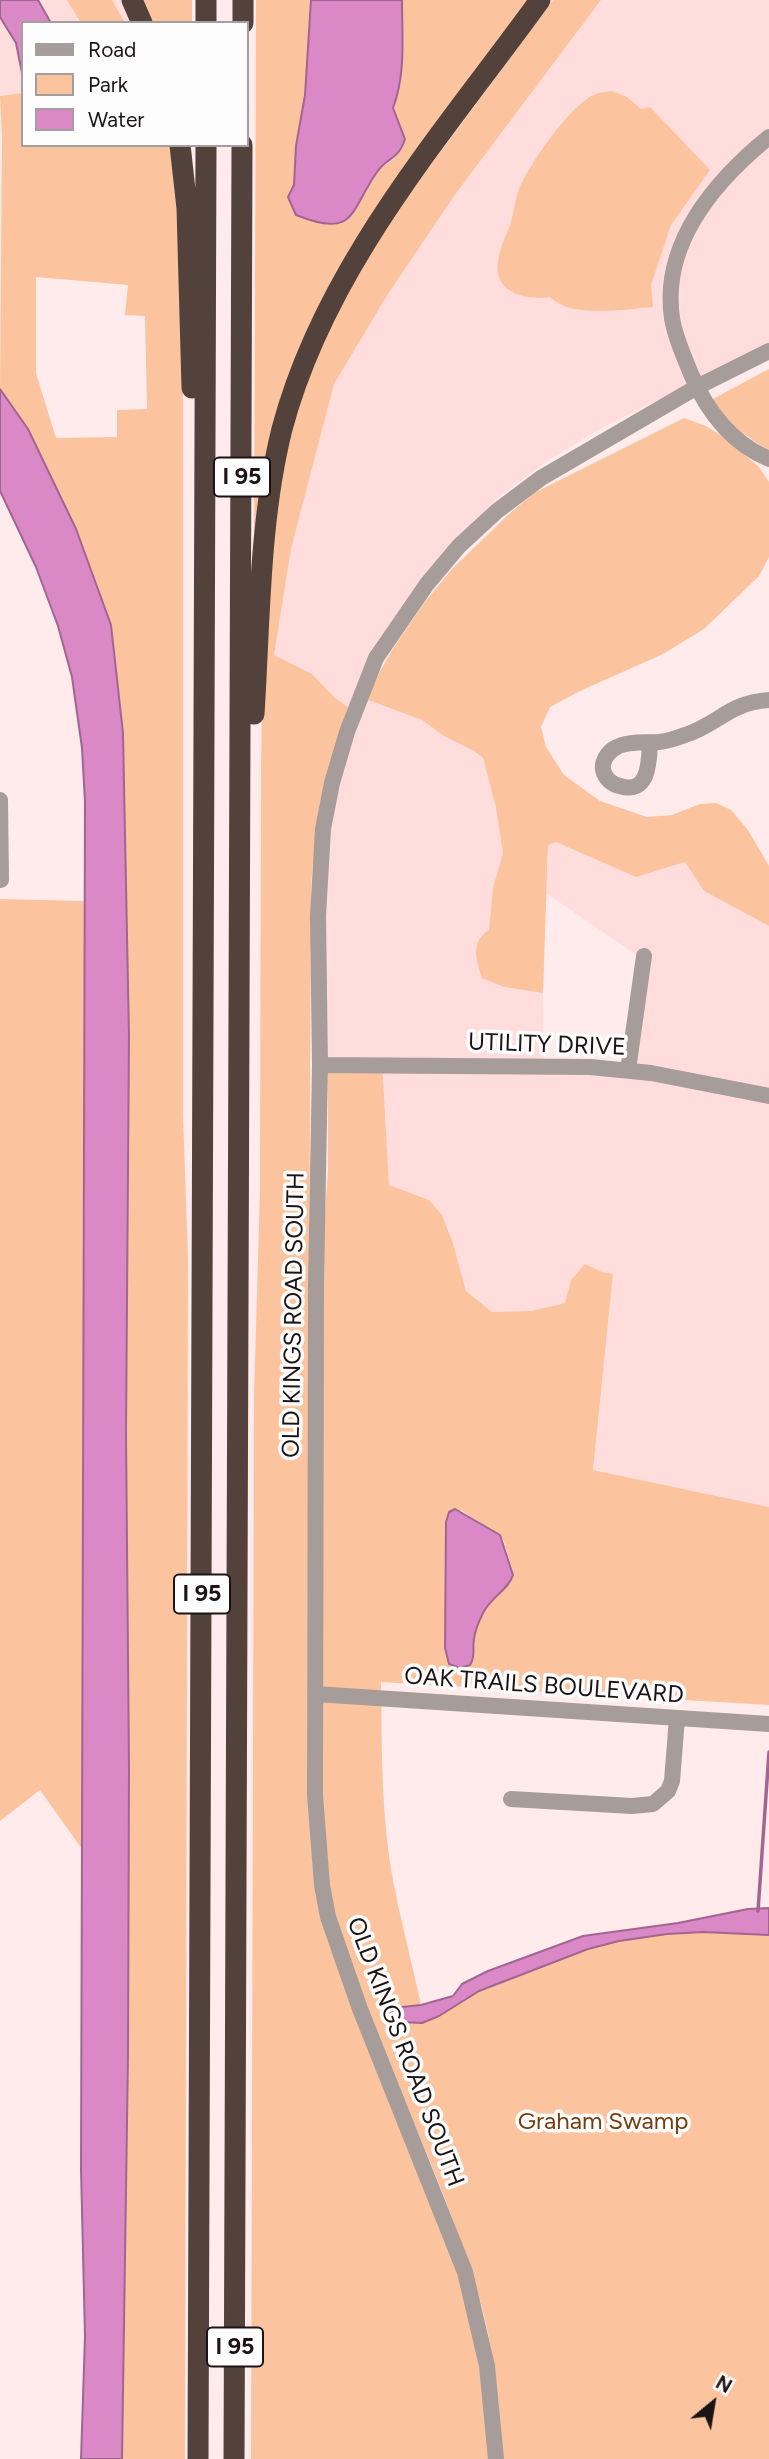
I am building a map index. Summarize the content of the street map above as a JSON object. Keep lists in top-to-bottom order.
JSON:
{
  "streets": {
    "highway": ["I 95"],
    "street": ["UTILITY DRIVE", "OLD KINGS ROAD SOUTH", "OAK TRAILS BOULEVARD"]
  },
  "crossings": [
    ["UTILITY DRIVE", "OLD KINGS ROAD SOUTH"],
    ["OLD KINGS ROAD SOUTH", "OAK TRAILS BOULEVARD"]
  ],
  "parks": ["Graham Swamp"],
  "legend": ["Road", "Park", "Water"],
  "north": "top right"
}
